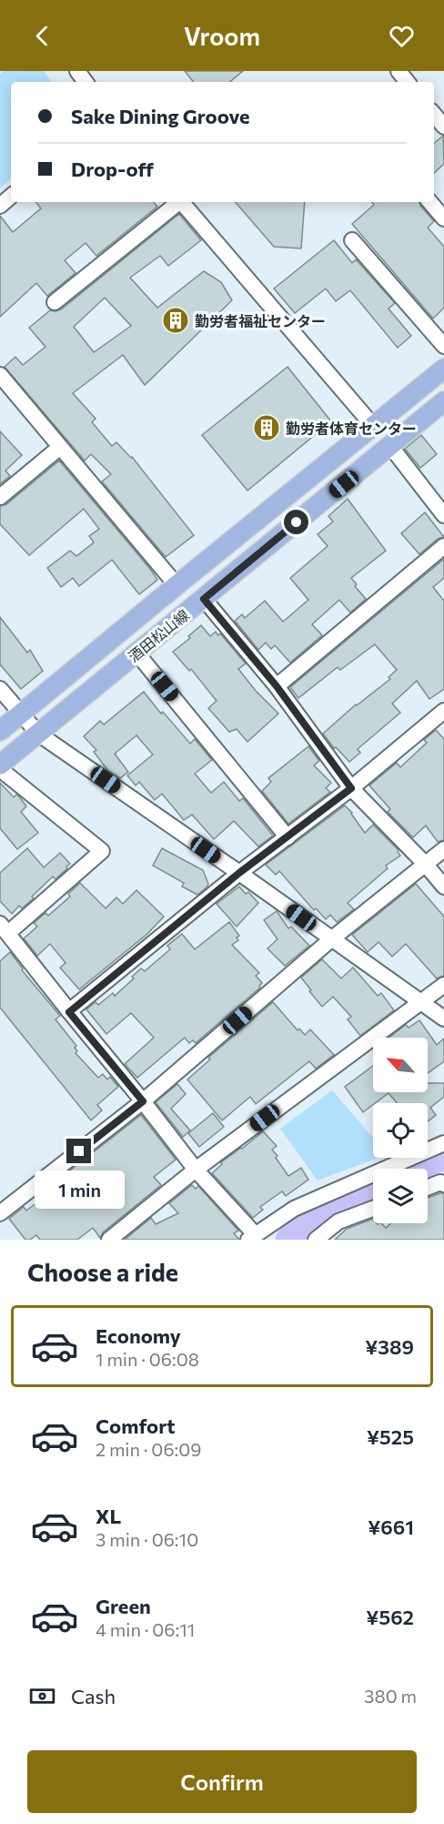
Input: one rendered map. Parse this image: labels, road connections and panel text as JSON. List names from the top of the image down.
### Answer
{
  "streets": {
    "main road": ["酒田松山線"]
  },
  "places": {
    "building": ["勤労者福祉センター", "勤労者体育センター"]
  },
  "north": "top left",
  "page": {
    "header": "Vroom",
    "banner": ["Sake Dining Groove", "Drop-off"],
    "bubble": "1 min",
    "heading": "Choose a ride",
    "list": [
      {
        "name": "Economy",
        "note": "1 min · 06:08",
        "value": "¥389"
      },
      {
        "name": "Comfort",
        "note": "2 min · 06:09",
        "value": "¥525"
      },
      {
        "name": "XL",
        "note": "3 min · 06:10",
        "value": "¥661"
      },
      {
        "name": "Green",
        "note": "4 min · 06:11",
        "value": "¥562"
      }
    ],
    "pay": ["Cash", "380 m"],
    "buttons": "Confirm"
  }
}
